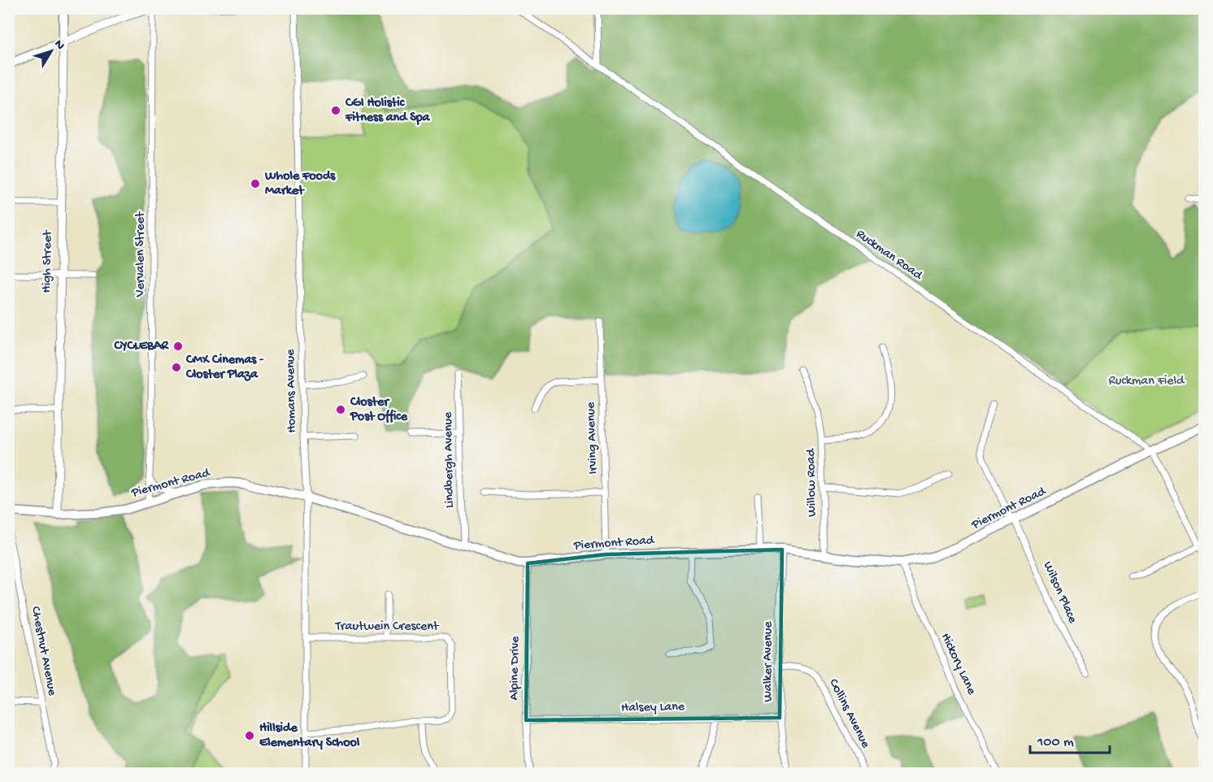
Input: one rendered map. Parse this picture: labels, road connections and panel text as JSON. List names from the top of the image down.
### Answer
{
  "streets": {
    "main road": ["High Street", "Piermont Road"],
    "street": [
      "Vervalen Street",
      "Ruckman Road",
      "Homans Avenue",
      "Irving Avenue",
      "Lindbergh Avenue",
      "Willow Road",
      "Wilson Place",
      "Trautwein Crescent",
      "Chestnut Avenue",
      "Walker Avenue",
      "Hickory Lane",
      "Alpine Drive",
      "Halsey Lane",
      "Collins Avenue"
    ]
  },
  "crossings": [
    ["Vervalen Street", "Piermont Road"],
    ["Ruckman Road", "Piermont Road"],
    ["High Street", "Piermont Road"],
    ["Homans Avenue", "Piermont Road"],
    ["Homans Avenue", "Trautwein Crescent"],
    ["Irving Avenue", "Piermont Road"],
    ["Lindbergh Avenue", "Piermont Road"],
    ["Willow Road", "Piermont Road"],
    ["Piermont Road", "Wilson Place"],
    ["Piermont Road", "Walker Avenue"],
    ["Piermont Road", "Hickory Lane"],
    ["Piermont Road", "Alpine Drive"],
    ["Walker Avenue", "Halsey Lane"],
    ["Walker Avenue", "Collins Avenue"],
    ["Alpine Drive", "Halsey Lane"]
  ],
  "parks": ["Ruckman Field"],
  "places": [
    "CGI Holistic Fitness and Spa",
    "Whole Foods Market",
    "CYCLEBAR",
    "CMX Cinemas - Closter Plaza",
    "Closter Post Office",
    "Hillside Elementary School"
  ],
  "scale_bar": "100 m",
  "north": "top right"
}
